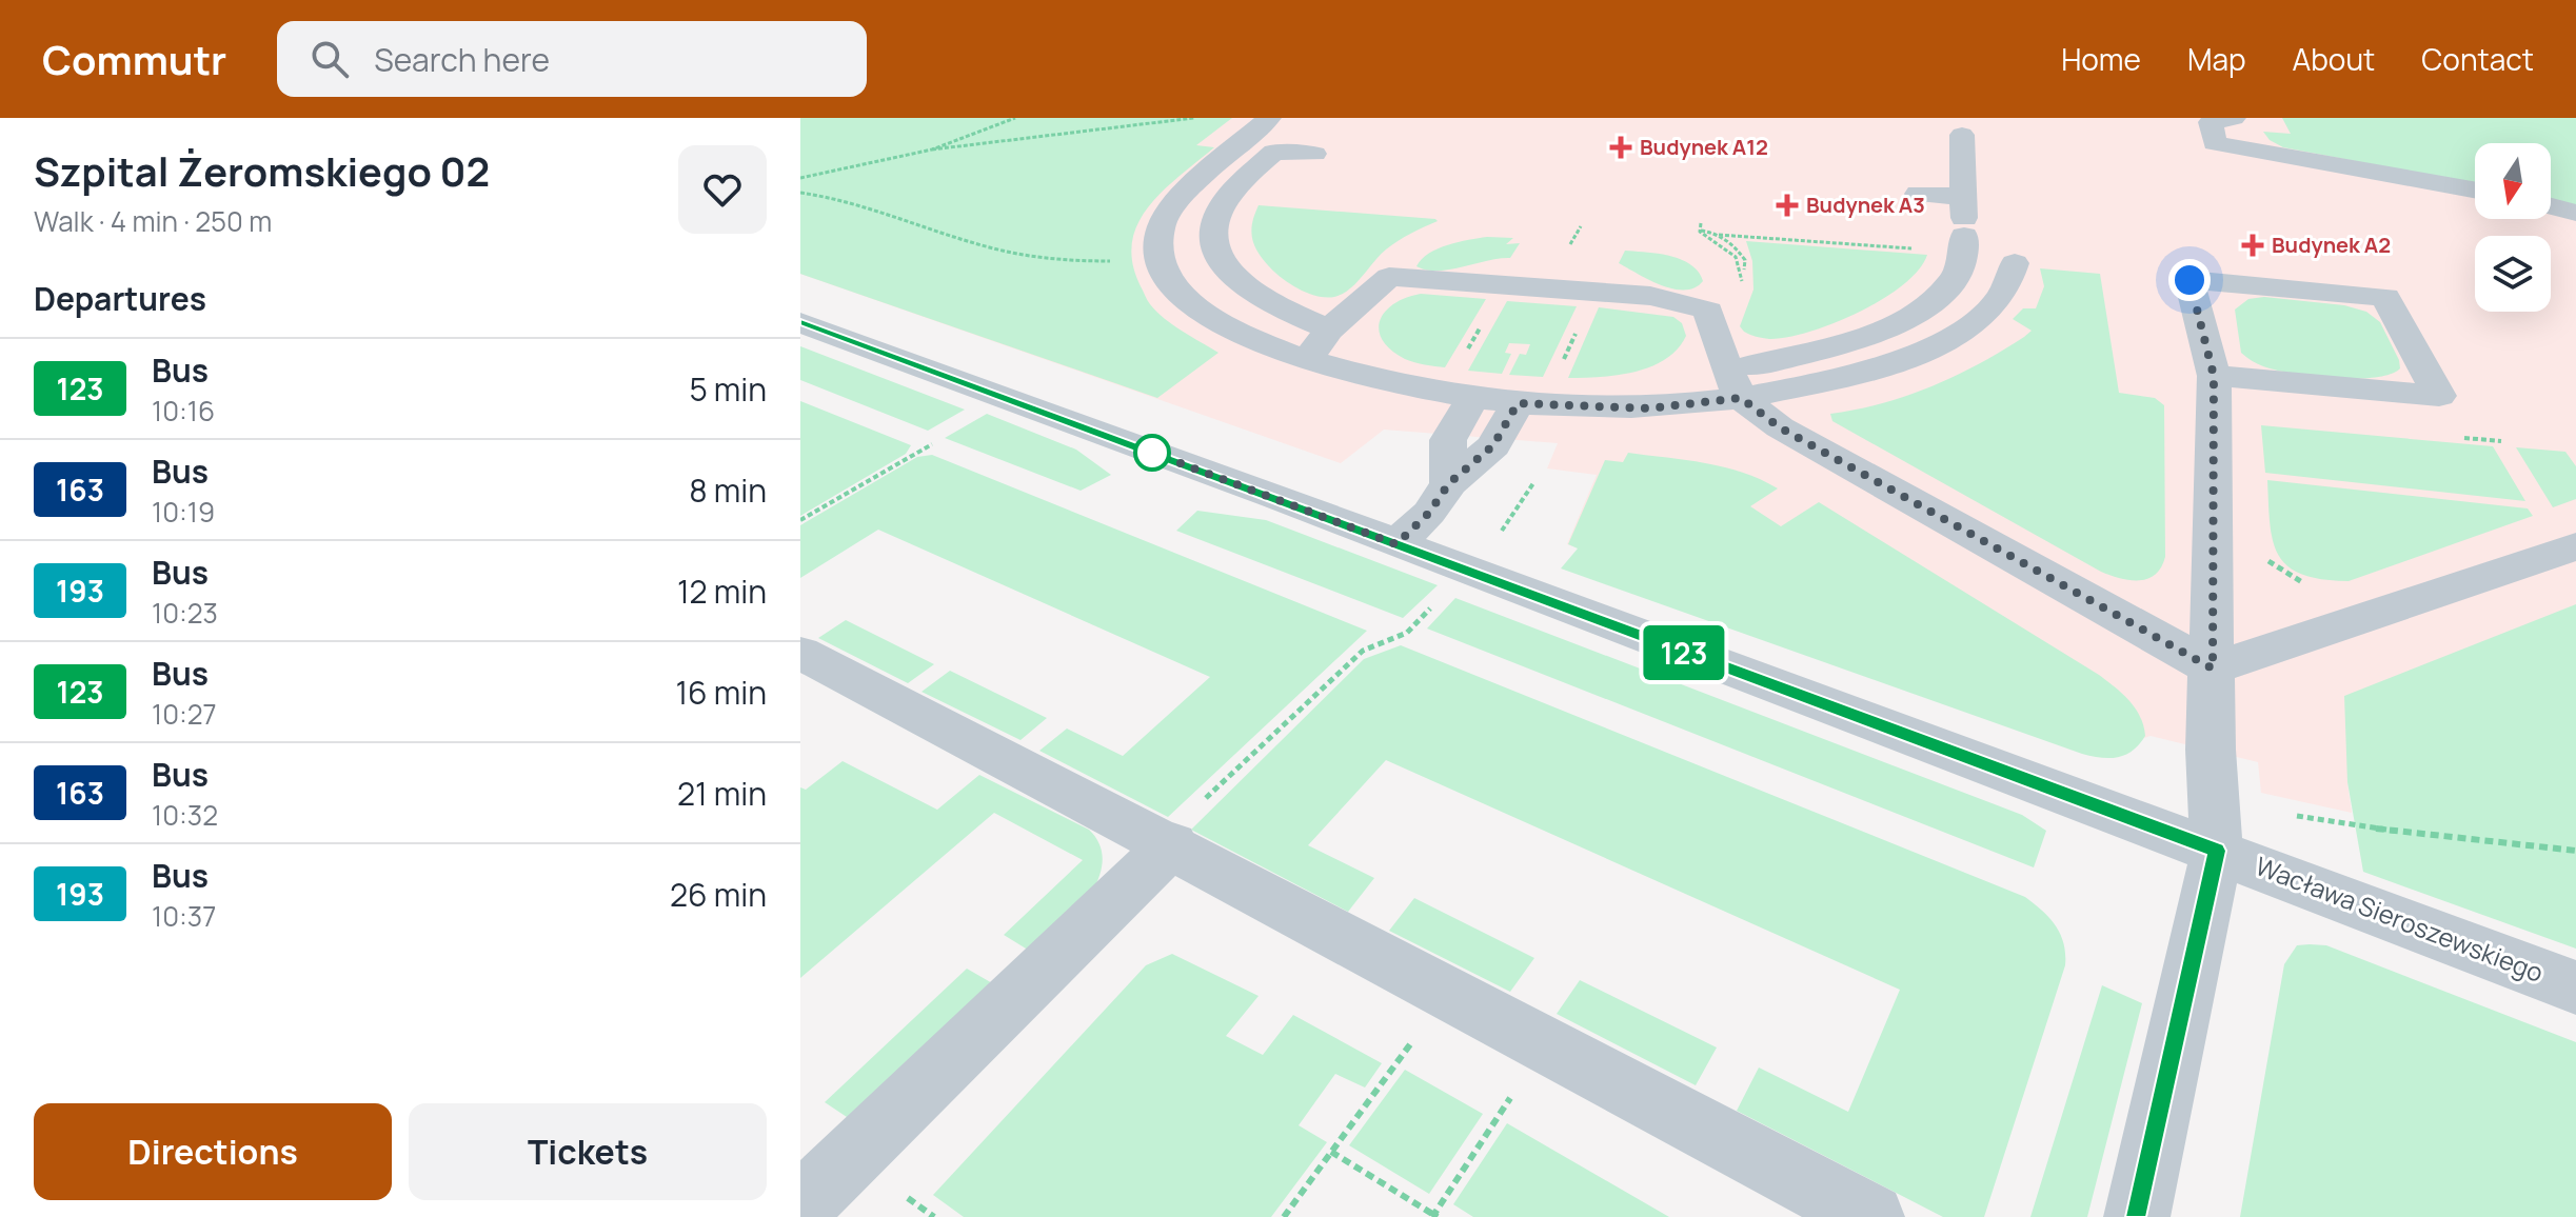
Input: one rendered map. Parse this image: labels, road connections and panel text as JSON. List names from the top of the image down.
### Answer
{
  "streets": {
    "street": ["Wacława Sieroszewskiego"]
  },
  "places": {
    "health": ["Budynek A12", "Budynek A3", "Budynek A2"]
  },
  "lines": ["bus line 123"],
  "north": "bottom",
  "page": {
    "header": "Commutr",
    "search": "Search here",
    "nav": [
      "Home",
      "Map",
      "About",
      "Contact"
    ],
    "heading": [
      ["Szpital Żeromskiego 02", "Walk · 4 min · 250 m"],
      "Departures"
    ],
    "on_map": "123",
    "list": [
      {
        "mark": "123",
        "name": "Bus",
        "note": "10:16",
        "value": "5 min"
      },
      {
        "mark": "163",
        "name": "Bus",
        "note": "10:19",
        "value": "8 min"
      },
      {
        "mark": "193",
        "name": "Bus",
        "note": "10:23",
        "value": "12 min"
      },
      {
        "mark": "123",
        "name": "Bus",
        "note": "10:27",
        "value": "16 min"
      },
      {
        "mark": "163",
        "name": "Bus",
        "note": "10:32",
        "value": "21 min"
      },
      {
        "mark": "193",
        "name": "Bus",
        "note": "10:37",
        "value": "26 min"
      }
    ],
    "buttons": ["Directions", "Tickets"]
  }
}
